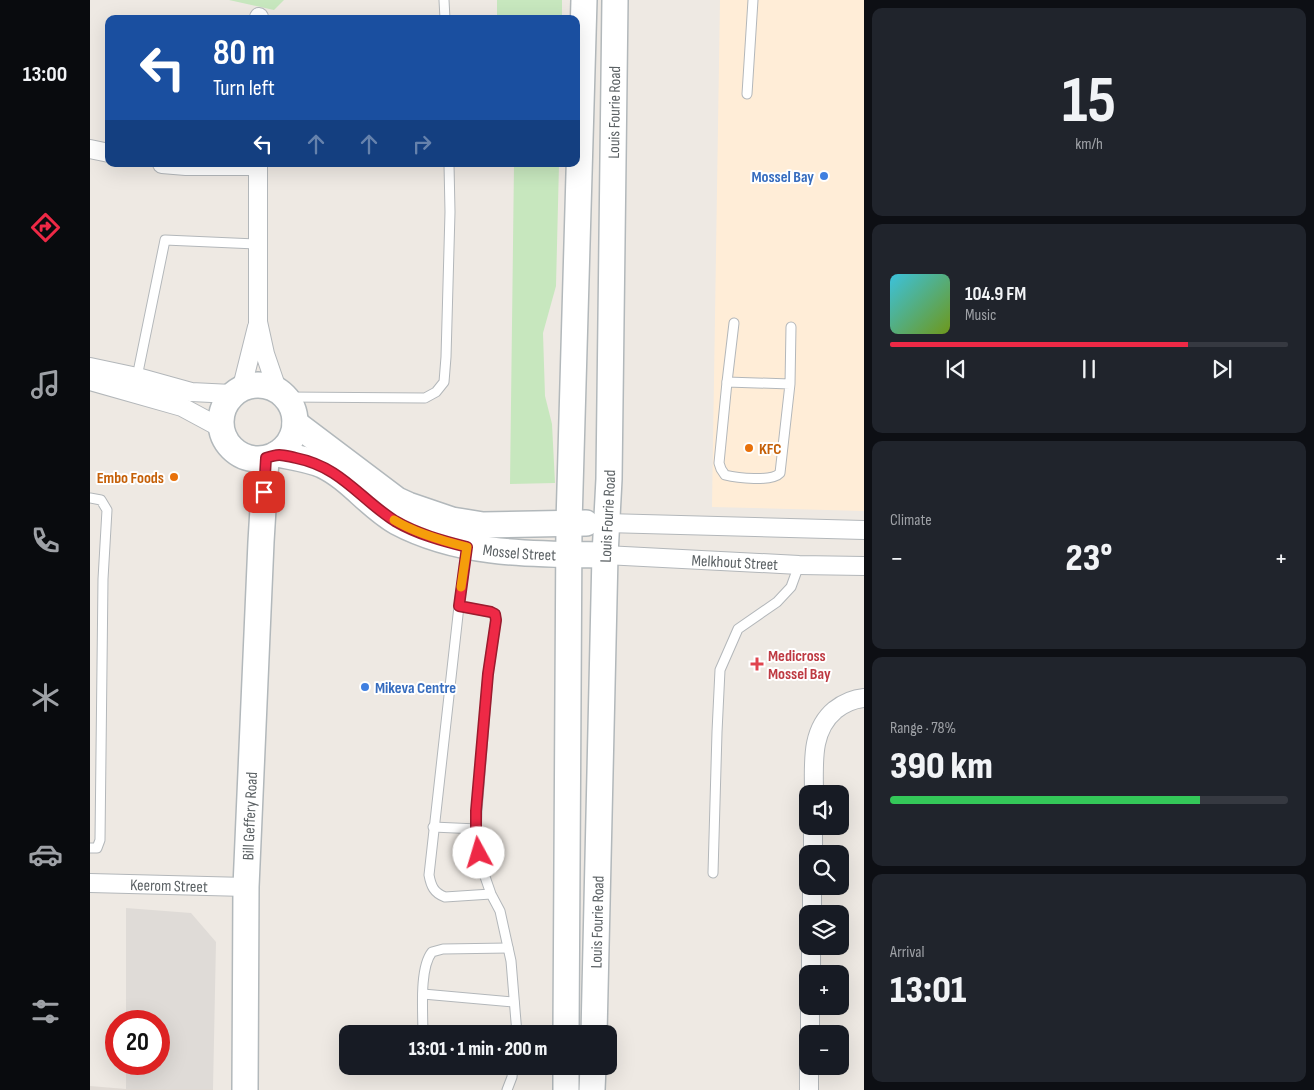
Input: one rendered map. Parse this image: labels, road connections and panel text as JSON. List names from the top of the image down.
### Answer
{
  "streets": {
    "main road": ["Louis Fourie Road", "Mossel Street", "Bill Geffery Road"],
    "street": ["Melkhout Street", "Keerom Street"]
  },
  "crossings": [
    ["Louis Fourie Road", "Mossel Street"],
    ["Louis Fourie Road", "Melkhout Street"],
    ["Mossel Street", "Melkhout Street"],
    ["Mossel Street", "Bill Geffery Road"],
    ["Bill Geffery Road", "Keerom Street"]
  ],
  "places": {
    "other": [
      "Mossel Bay",
      "KFC",
      "Embo Foods",
      "Mikeva Centre"
    ],
    "health": ["Medicross Mossel Bay"]
  },
  "page": {
    "tabs": "13:00",
    "tile": [
      ["15", "km/h"],
      "Climate",
      ["Range · 78%", "390 km"],
      ["Arrival", "13:01"]
    ],
    "turn": ["80 m", "Turn left"],
    "song": ["104.9 FM", "Music"],
    "heat": ["−", "23°", "+"],
    "map_buttons": ["+", "−"],
    "limit": "20",
    "trip": "13:01 · 1 min · 200 m"
  }
}
